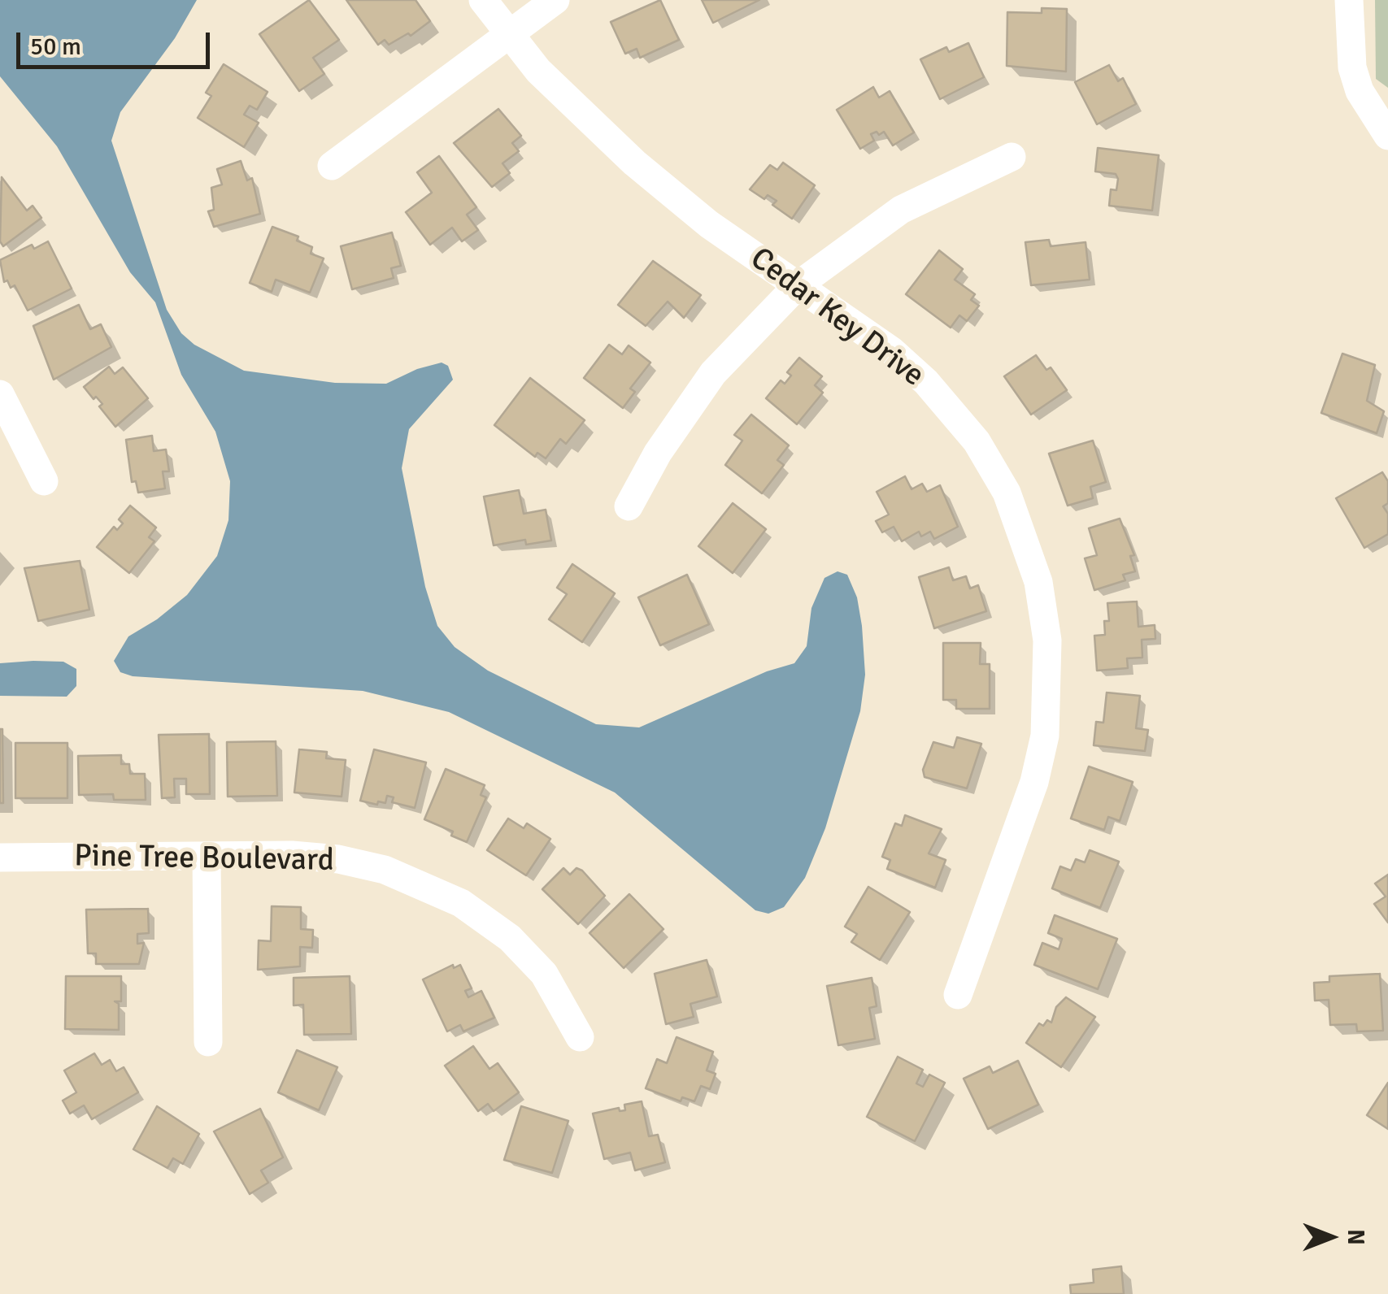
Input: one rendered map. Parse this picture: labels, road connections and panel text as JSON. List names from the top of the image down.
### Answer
{
  "streets": {
    "street": ["Cedar Key Drive", "Pine Tree Boulevard"]
  },
  "scale_bar": "50 m",
  "north": "right"
}
